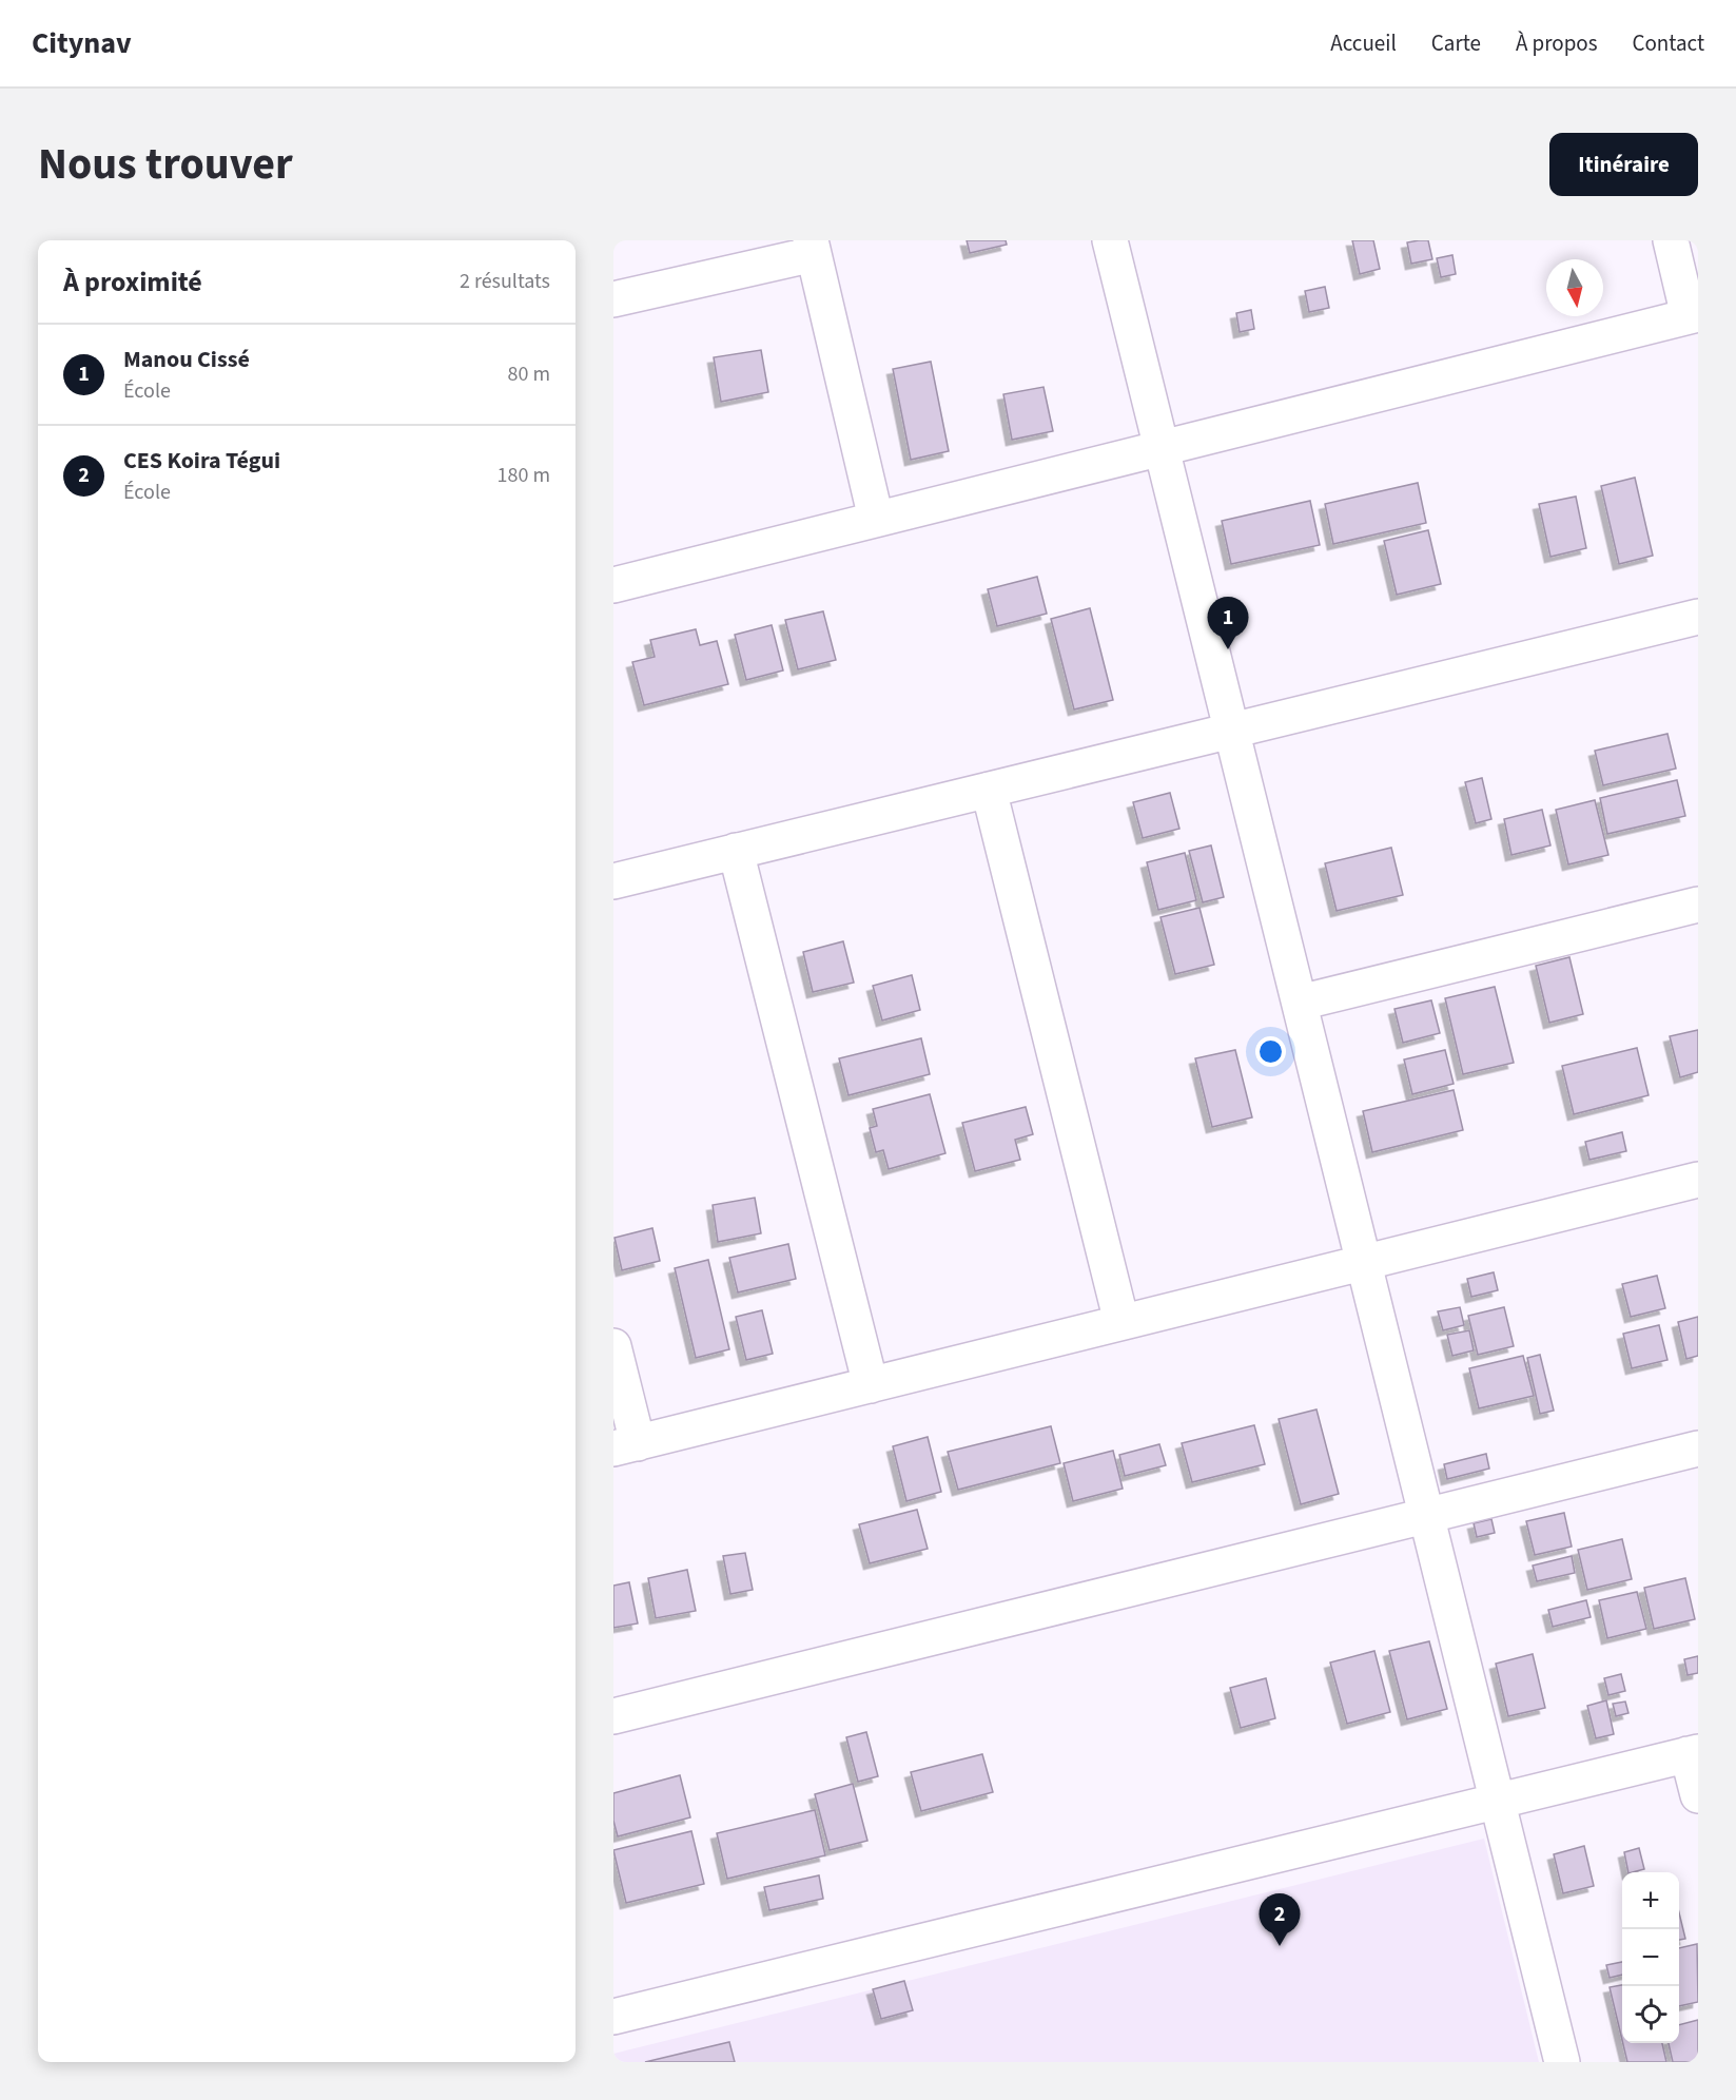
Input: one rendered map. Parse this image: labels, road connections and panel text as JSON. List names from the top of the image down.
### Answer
{
  "north": "bottom",
  "page": {
    "header": "Citynav",
    "nav": [
      "Accueil",
      "Carte",
      "À propos",
      "Contact"
    ],
    "title": "Nous trouver",
    "buttons": "Itinéraire",
    "heading": ["À proximité", "2 résultats"],
    "list": [
      {
        "mark": "1",
        "name": "Manou Cissé",
        "note": "École",
        "value": "80 m"
      },
      {
        "mark": "2",
        "name": "CES Koira Tégui",
        "note": "École",
        "value": "180 m"
      }
    ],
    "pins": ["1", "2"],
    "map_buttons": ["+", "−"]
  }
}
